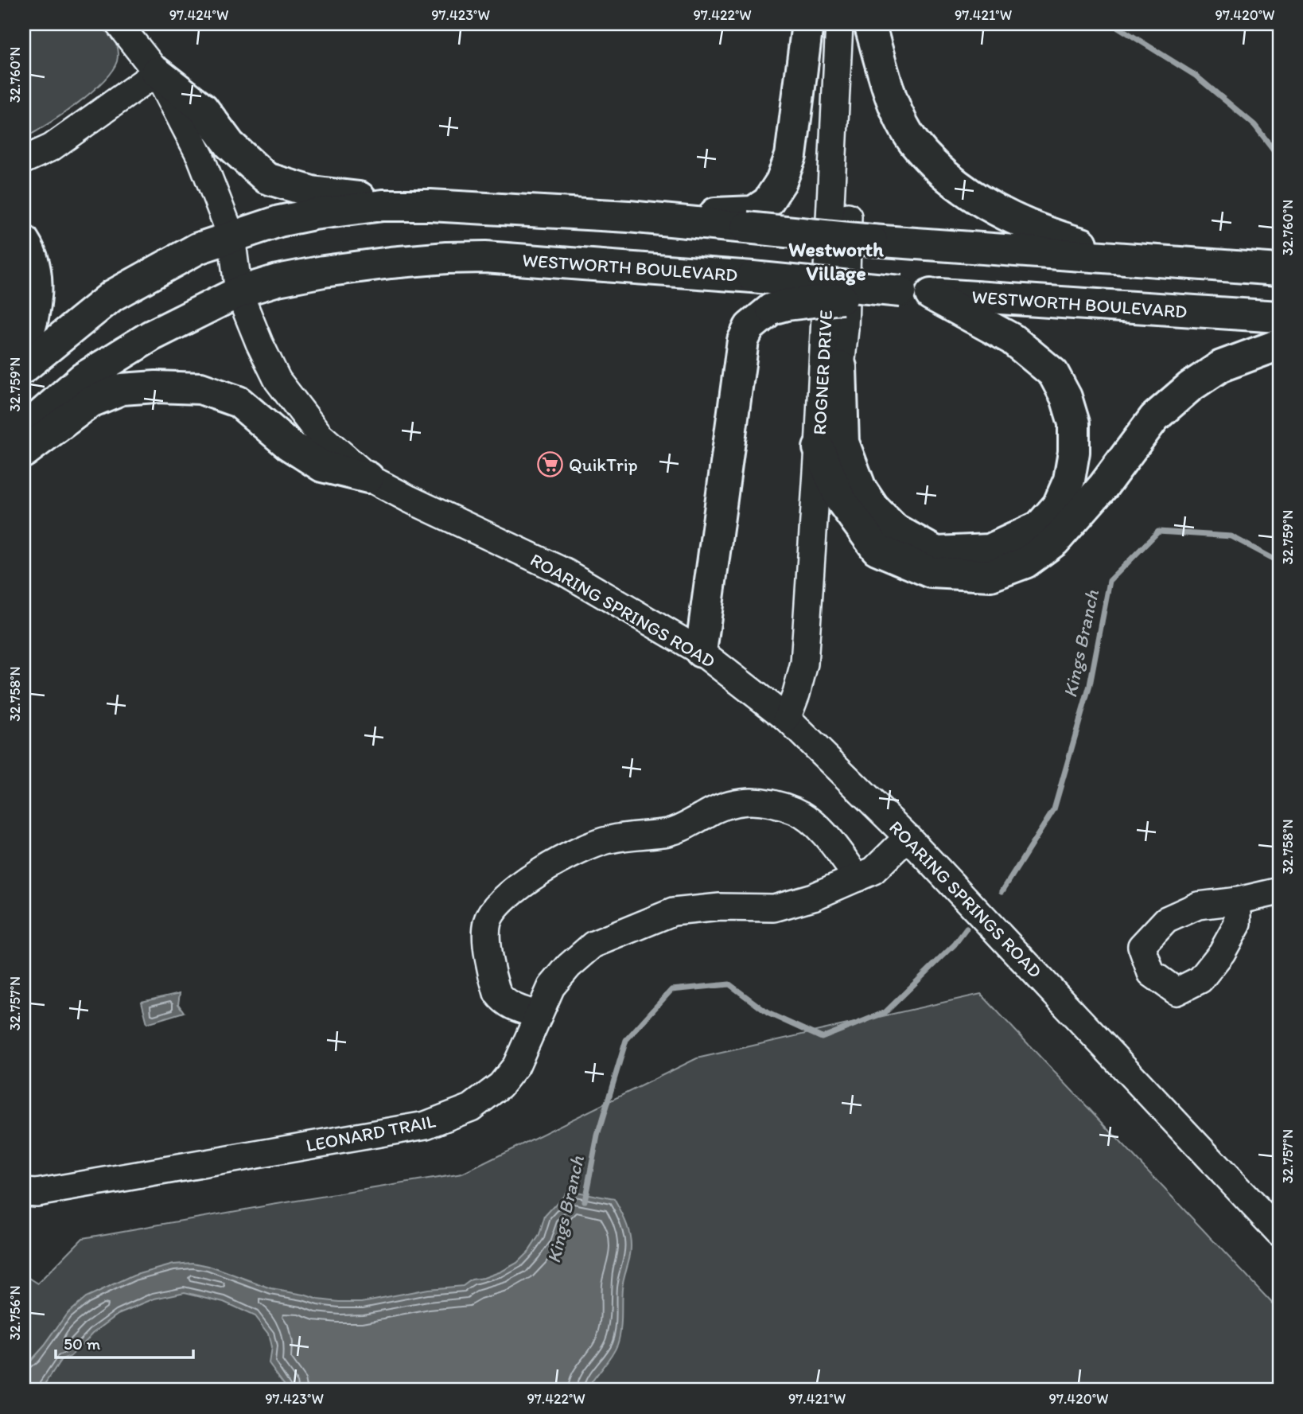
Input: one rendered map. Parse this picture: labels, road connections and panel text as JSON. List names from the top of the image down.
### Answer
{
  "streets": {
    "main road": ["WESTWORTH BOULEVARD"],
    "street": ["ROGNER DRIVE", "ROARING SPRINGS ROAD", "LEONARD TRAIL"]
  },
  "crossings": [
    ["WESTWORTH BOULEVARD", "ROARING SPRINGS ROAD"],
    ["ROGNER DRIVE", "ROARING SPRINGS ROAD"],
    ["ROARING SPRINGS ROAD", "LEONARD TRAIL"]
  ],
  "districts": ["Westworth Village"],
  "water": ["Kings Branch"],
  "places": {
    "supermarket": ["QuikTrip"]
  },
  "scale_bar": "50 m",
  "coordinates": [
    "97.424°W",
    "97.423°W",
    "97.422°W",
    "97.421°W",
    "97.420°W",
    "32.760°N",
    "32.759°N",
    "32.758°N",
    "32.757°N",
    "32.756°N"
  ]
}
